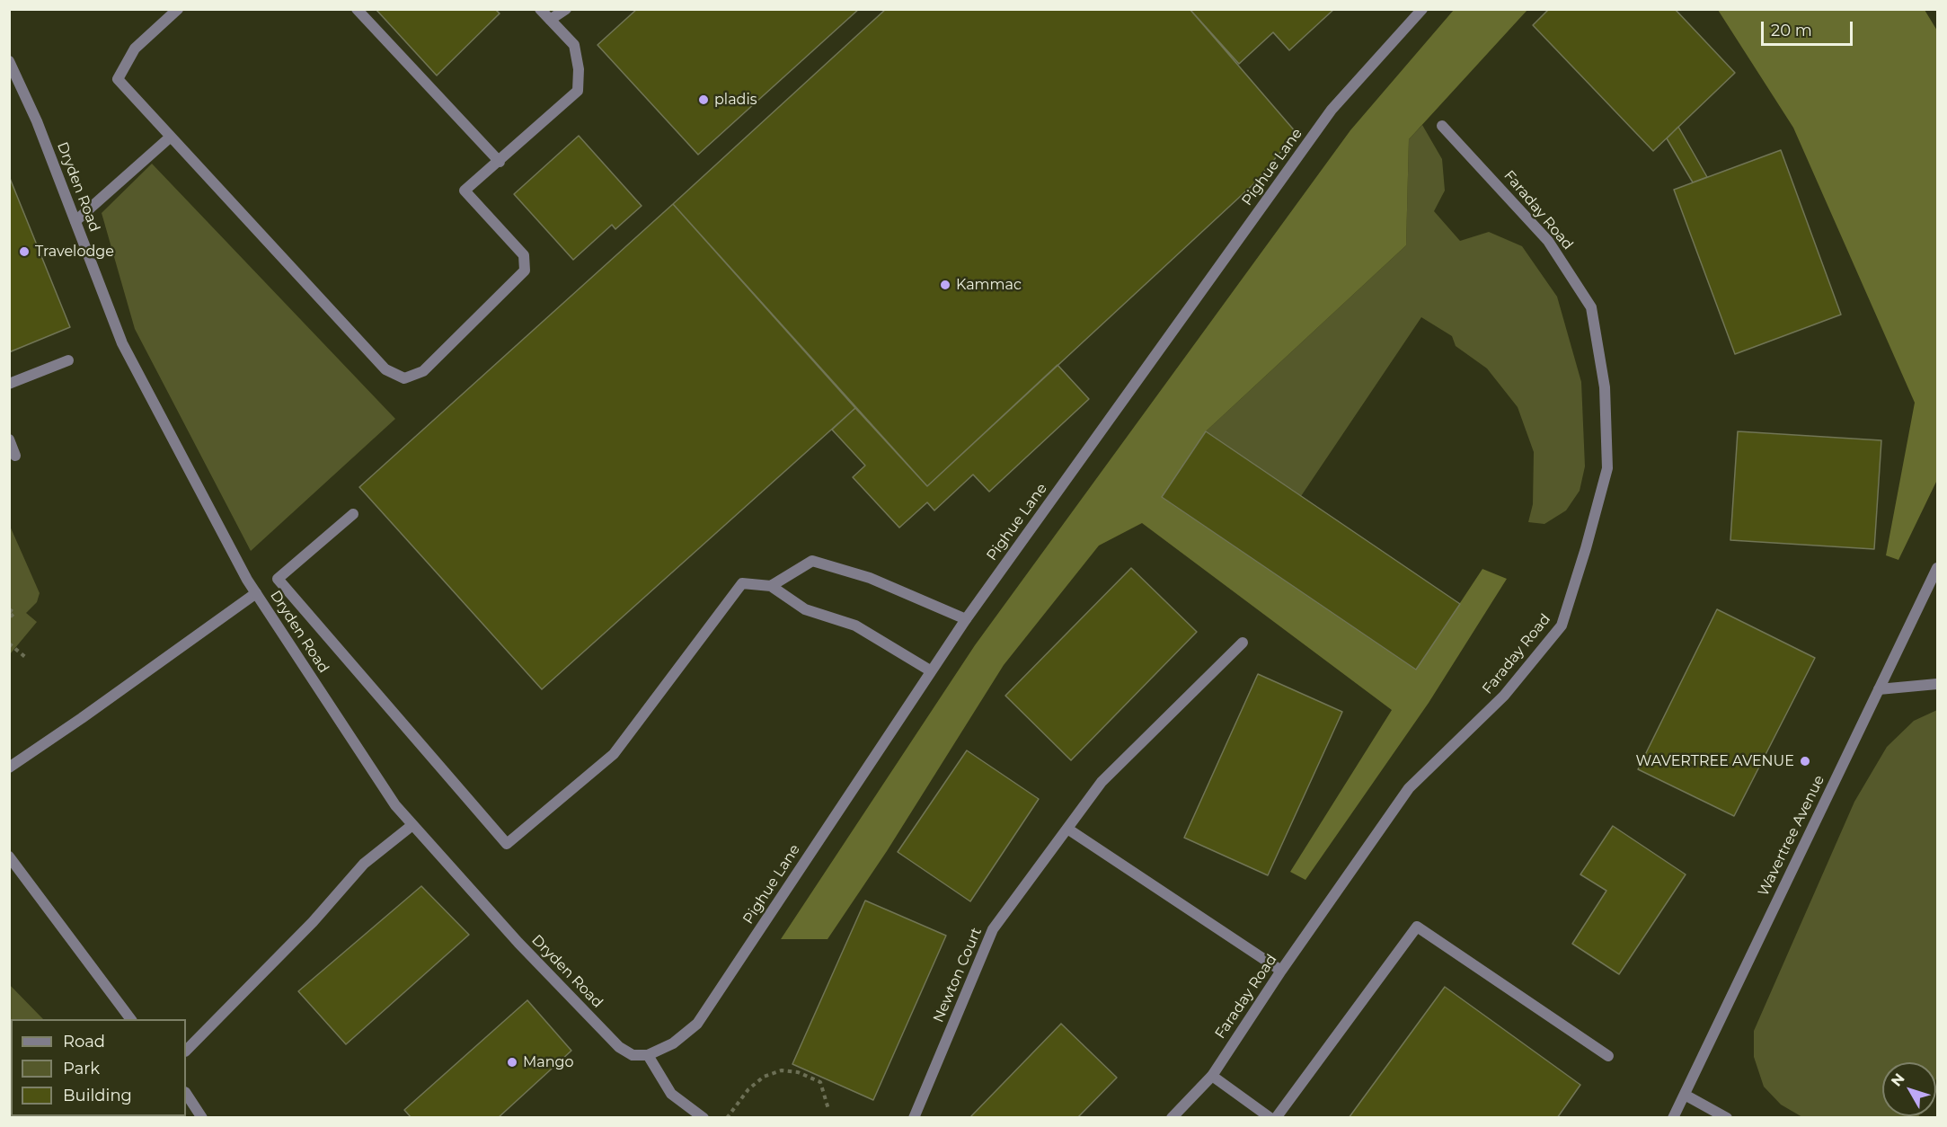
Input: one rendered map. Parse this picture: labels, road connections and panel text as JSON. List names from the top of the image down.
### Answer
{
  "streets": {
    "street": [
      "Pighue Lane",
      "Dryden Road",
      "Faraday Road",
      "Wavertree Avenue",
      "Newton Court"
    ]
  },
  "crossings": [
    ["Pighue Lane", "Dryden Road"]
  ],
  "places": [
    "pladis",
    "Travelodge",
    "Kammac",
    "WAVERTREE AVENUE",
    "Mango"
  ],
  "legend": ["Road", "Park", "Building"],
  "scale_bar": "20 m",
  "north": "top left"
}
